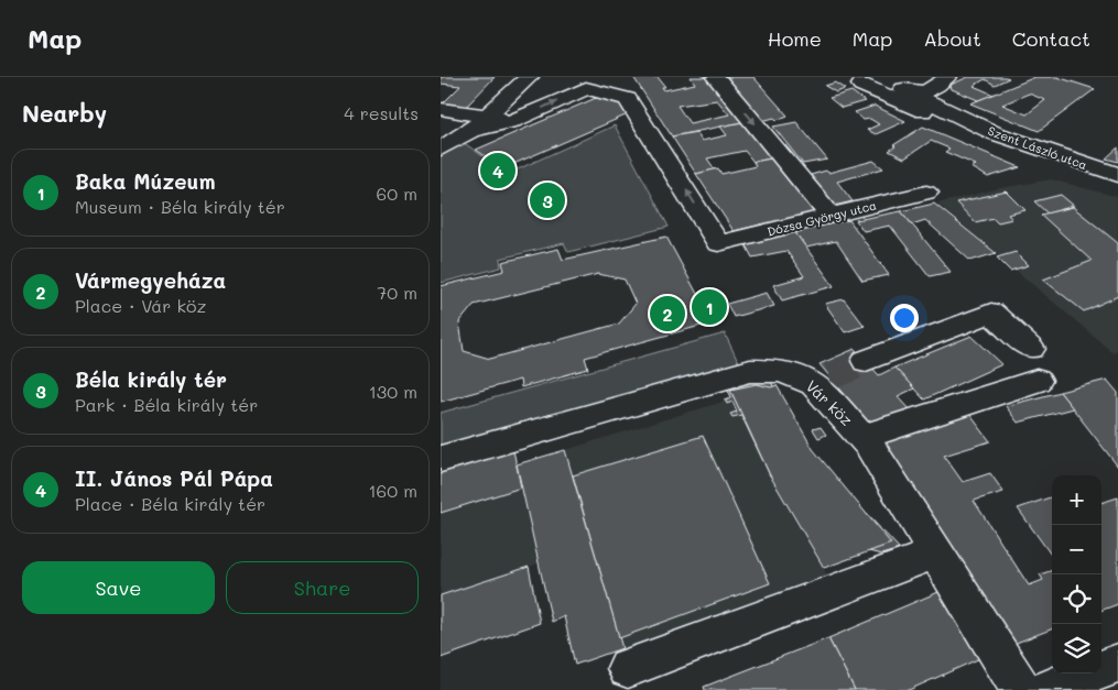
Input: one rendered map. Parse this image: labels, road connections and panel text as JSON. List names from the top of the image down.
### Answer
{
  "streets": {
    "street": ["Szent László utca", "Dózsa György utca", "Vár köz"]
  },
  "page": {
    "header": "Map",
    "nav": [
      "Home",
      "Map",
      "About",
      "Contact"
    ],
    "heading": ["Nearby", "4 results"],
    "list": [
      {
        "mark": "1",
        "name": "Baka Múzeum",
        "note": "Museum · Béla király tér",
        "value": "60 m"
      },
      {
        "mark": "2",
        "name": "Vármegyeháza",
        "note": "Place · Vár köz",
        "value": "70 m"
      },
      {
        "mark": "3",
        "name": "Béla király tér",
        "note": "Park · Béla király tér",
        "value": "130 m"
      },
      {
        "mark": "4",
        "name": "II. János Pál Pápa",
        "note": "Place · Béla király tér",
        "value": "160 m"
      }
    ],
    "pins": [
      "4",
      "3",
      "1",
      "2"
    ],
    "map_buttons": ["+", "−"],
    "buttons": ["Save", "Share"]
  }
}
